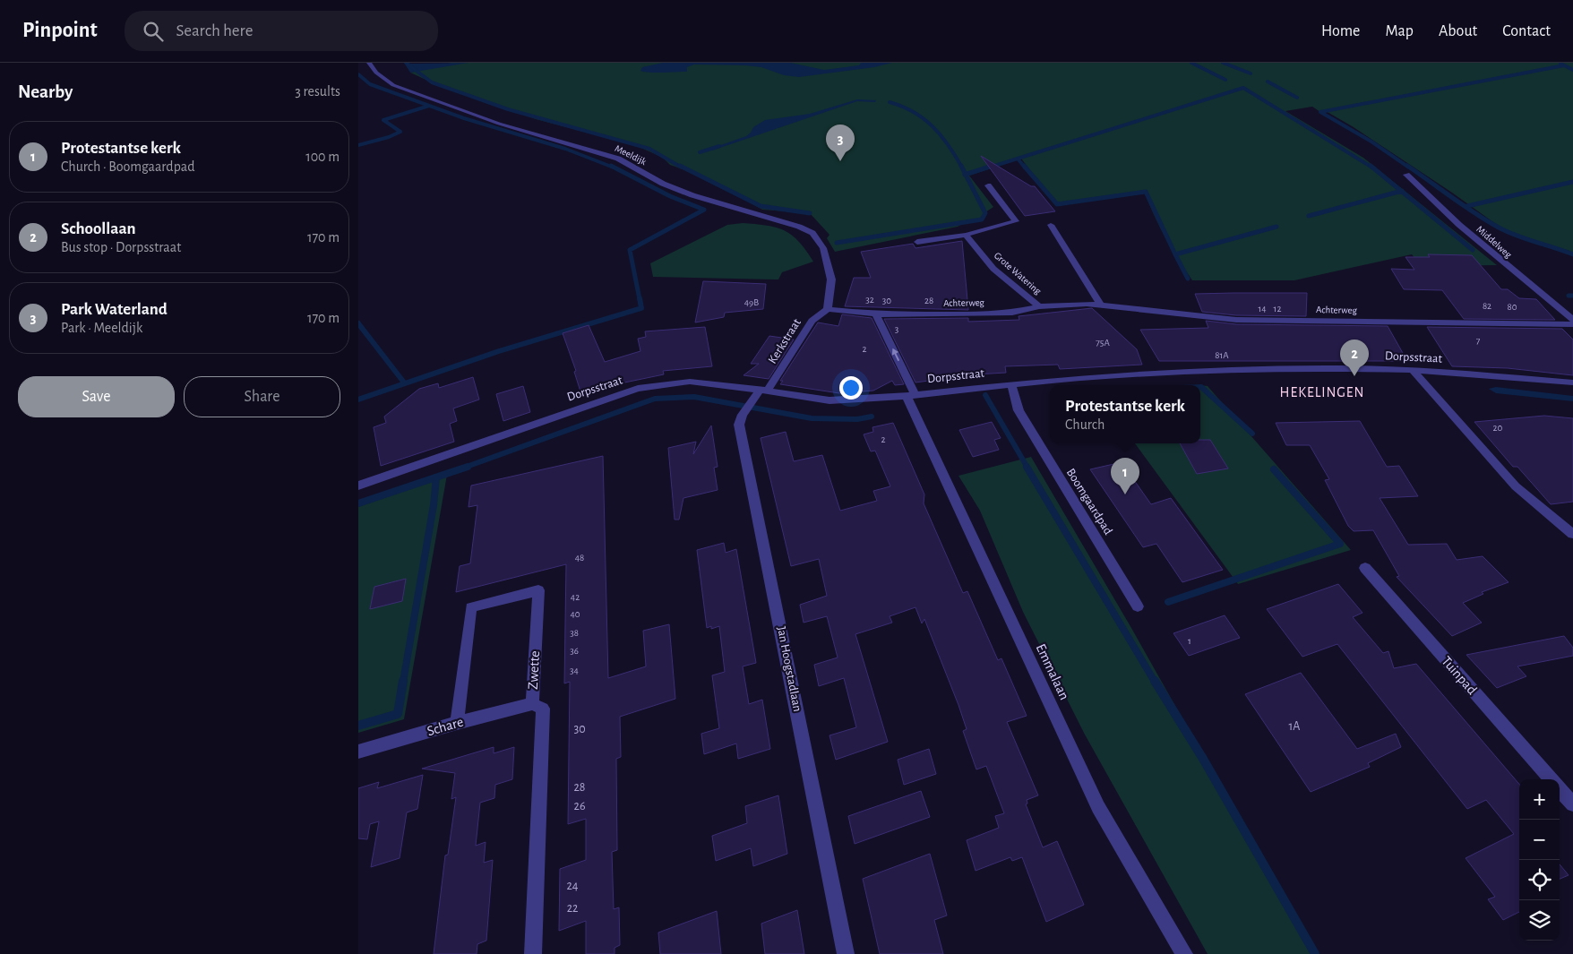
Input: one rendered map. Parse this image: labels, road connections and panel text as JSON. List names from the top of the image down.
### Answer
{
  "streets": {
    "street": [
      "Meeldijk",
      "Middelweg",
      "Grote Watering",
      "Achterweg",
      "Kerkstraat",
      "Dorpsstraat",
      "Boomgaardpad",
      "Jan Hoogstadlaan",
      "Zwette",
      "Emmalaan",
      "Tuinpad",
      "Schare"
    ]
  },
  "crossings": [
    ["Meeldijk", "Achterweg"],
    ["Meeldijk", "Kerkstraat"],
    ["Grote Watering", "Achterweg"],
    ["Achterweg", "Kerkstraat"],
    ["Achterweg", "Emmalaan"],
    ["Kerkstraat", "Dorpsstraat"],
    ["Kerkstraat", "Jan Hoogstadlaan"],
    ["Dorpsstraat", "Boomgaardpad"],
    ["Dorpsstraat", "Jan Hoogstadlaan"],
    ["Dorpsstraat", "Emmalaan"],
    ["Zwette", "Schare"]
  ],
  "districts": ["HEKELINGEN"],
  "house_numbers": [
    "32",
    "30",
    "28",
    "49B",
    "82",
    "80",
    "14",
    "12",
    "3",
    "7",
    "75A",
    "2",
    "81A",
    "20",
    "2",
    "48",
    "42",
    "40",
    "38",
    "1",
    "36",
    "34",
    "1A",
    "30",
    "28",
    "26",
    "24",
    "22"
  ],
  "page": {
    "header": "Pinpoint",
    "search": "Search here",
    "nav": [
      "Home",
      "Map",
      "About",
      "Contact"
    ],
    "heading": ["Nearby", "3 results"],
    "list": [
      {
        "mark": "1",
        "name": "Protestantse kerk",
        "note": "Church · Boomgaardpad",
        "value": "100 m"
      },
      {
        "mark": "2",
        "name": "Schoollaan",
        "note": "Bus stop · Dorpsstraat",
        "value": "170 m"
      },
      {
        "mark": "3",
        "name": "Park Waterland",
        "note": "Park · Meeldijk",
        "value": "170 m"
      }
    ],
    "pins": ["3", "2", "1"],
    "buttons": ["Save", "Share"],
    "popup": ["Protestantse kerk", "Church"],
    "map_buttons": ["+", "−"]
  }
}
